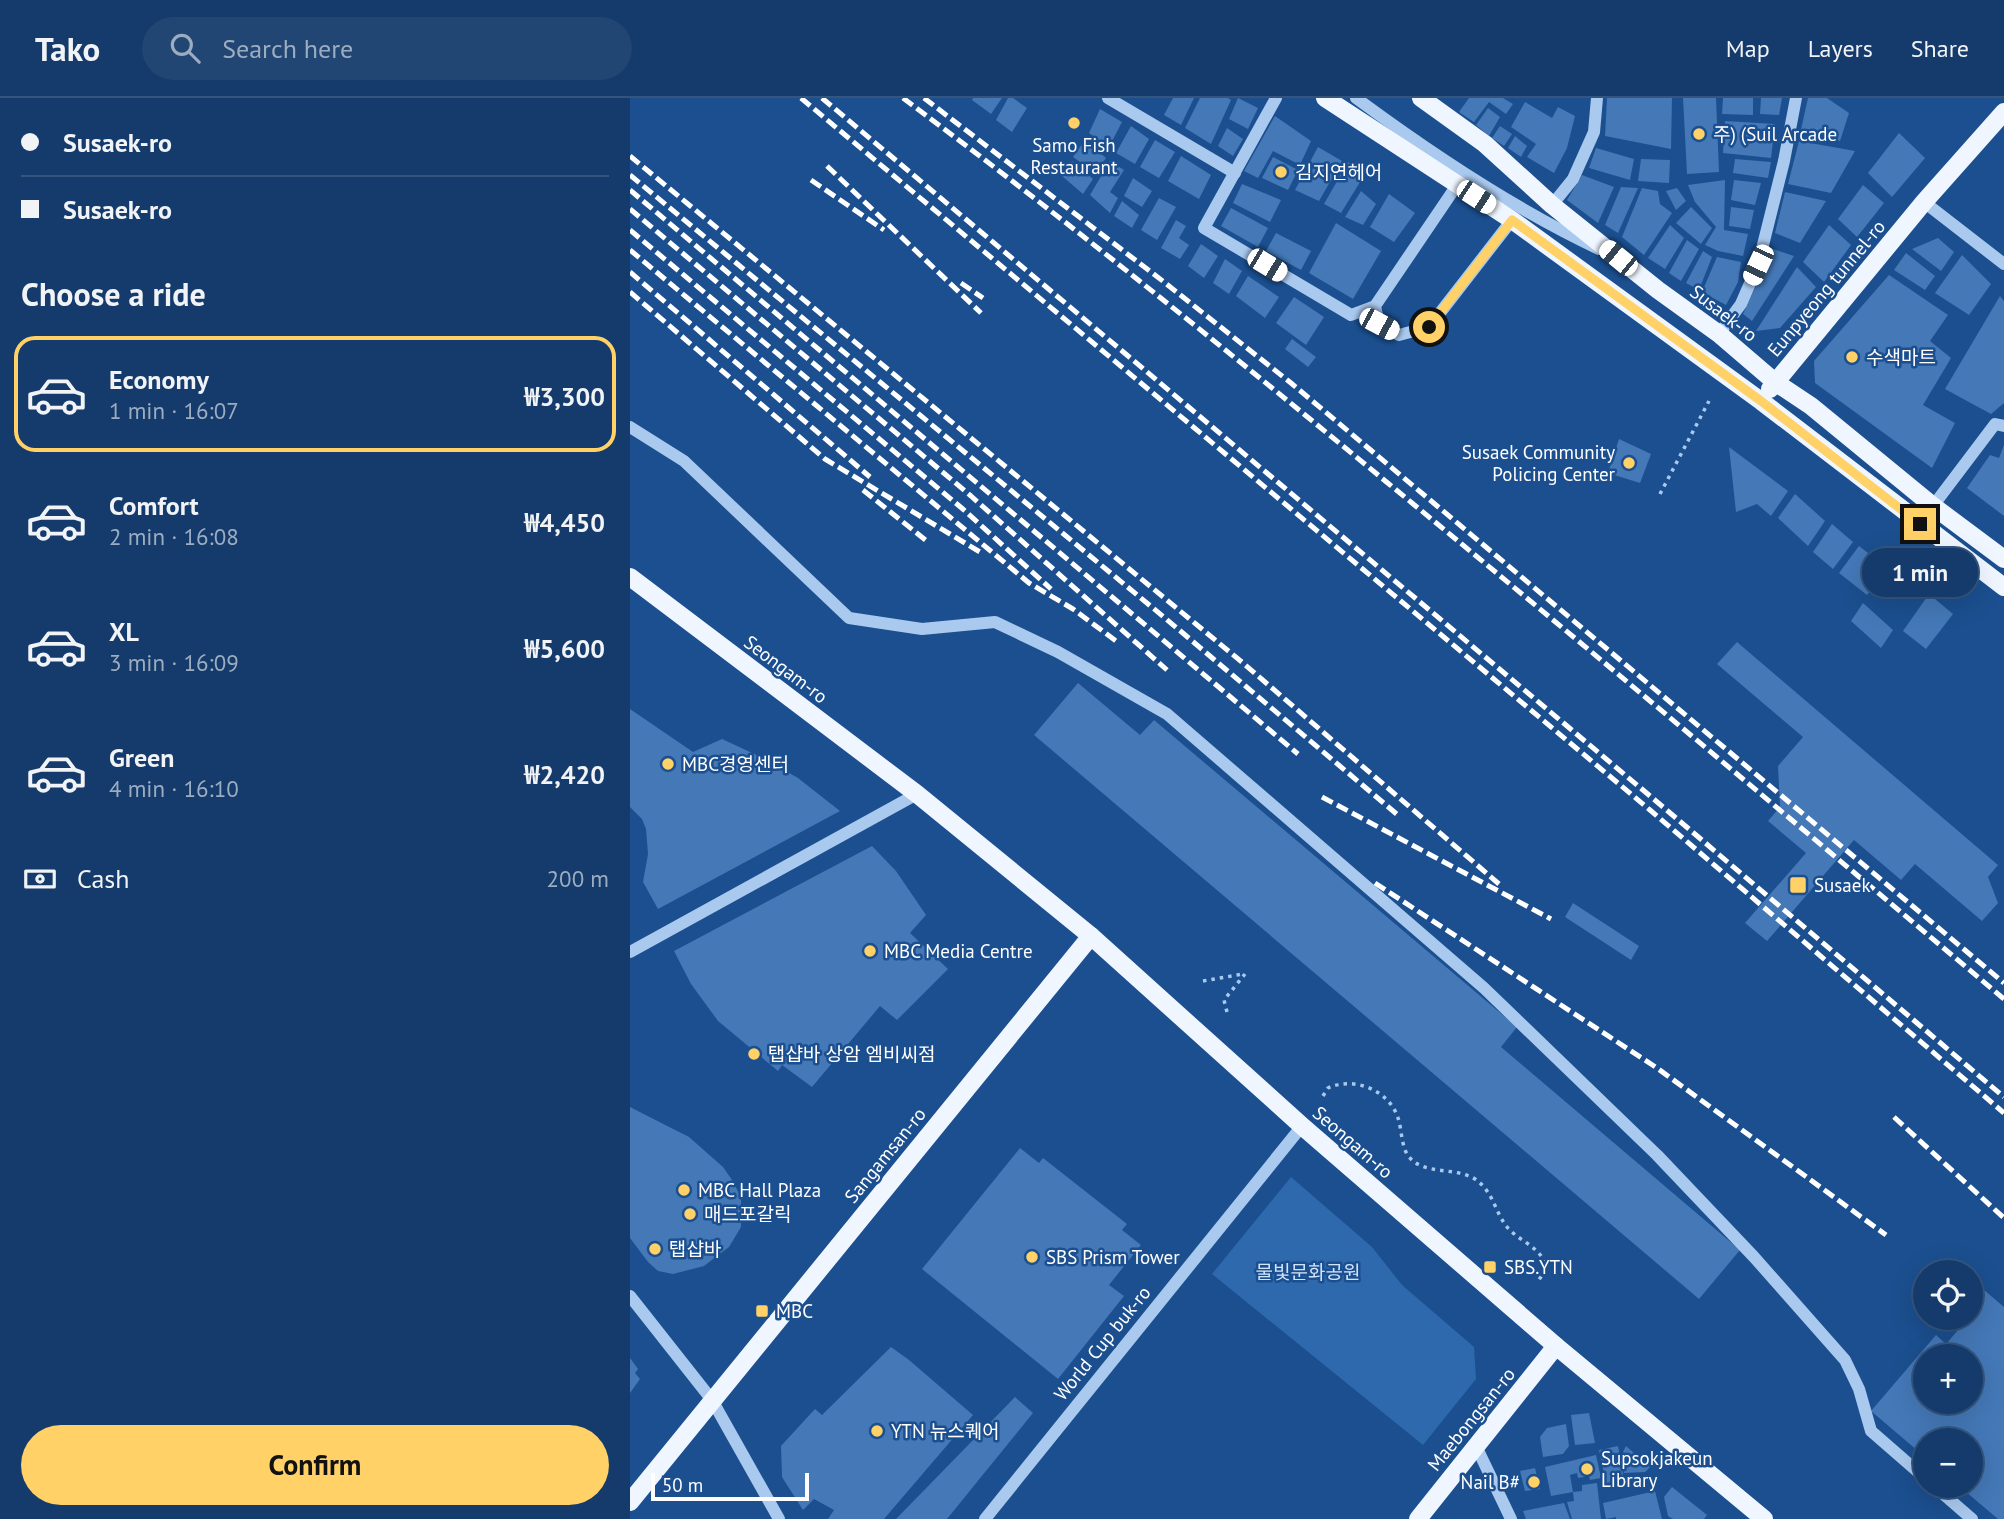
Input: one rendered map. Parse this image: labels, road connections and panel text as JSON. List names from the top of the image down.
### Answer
{
  "streets": {
    "main road": [
      "Eunpyeong tunnel-ro",
      "Susaek-ro",
      "Seongam-ro",
      "Sangamsan-ro",
      "Maebongsan-ro"
    ],
    "street": ["World Cup buk-ro"]
  },
  "crossings": [
    ["Eunpyeong tunnel-ro", "Susaek-ro"],
    ["Seongam-ro", "Sangamsan-ro"],
    ["Seongam-ro", "World Cup buk-ro"],
    ["Seongam-ro", "Maebongsan-ro"]
  ],
  "parks": ["물빛문화공원"],
  "places": {
    "other": [
      "Samo Fish Restaurant",
      "주) (Suil Arcade",
      "김지연헤어",
      "수색마트",
      "Susaek Community Policing Center",
      "MBC경영센터",
      "MBC Media Centre",
      "탭샵바 상암 엠비씨점",
      "MBC Hall Plaza",
      "매드포갈릭",
      "탭샵바",
      "SBS Prism Tower",
      "YTN 뉴스퀘어",
      "Supsokjakeun Library",
      "Nail B#"
    ],
    "transit": ["Susaek", "SBS.YTN", "MBC"]
  },
  "scale_bar": "50 m",
  "page": {
    "header": "Tako",
    "search": "Search here",
    "nav": ["Map", "Layers", "Share"],
    "banner": ["Susaek-ro", "Susaek-ro"],
    "heading": "Choose a ride",
    "list": [
      {
        "name": "Economy",
        "note": "1 min · 16:07",
        "value": "₩3,300"
      },
      {
        "name": "Comfort",
        "note": "2 min · 16:08",
        "value": "₩4,450"
      },
      {
        "name": "XL",
        "note": "3 min · 16:09",
        "value": "₩5,600"
      },
      {
        "name": "Green",
        "note": "4 min · 16:10",
        "value": "₩2,420"
      }
    ],
    "bubble": "1 min",
    "pay": ["Cash", "200 m"],
    "map_buttons": ["+", "−"],
    "buttons": "Confirm",
    "scale": "50 m"
  }
}
